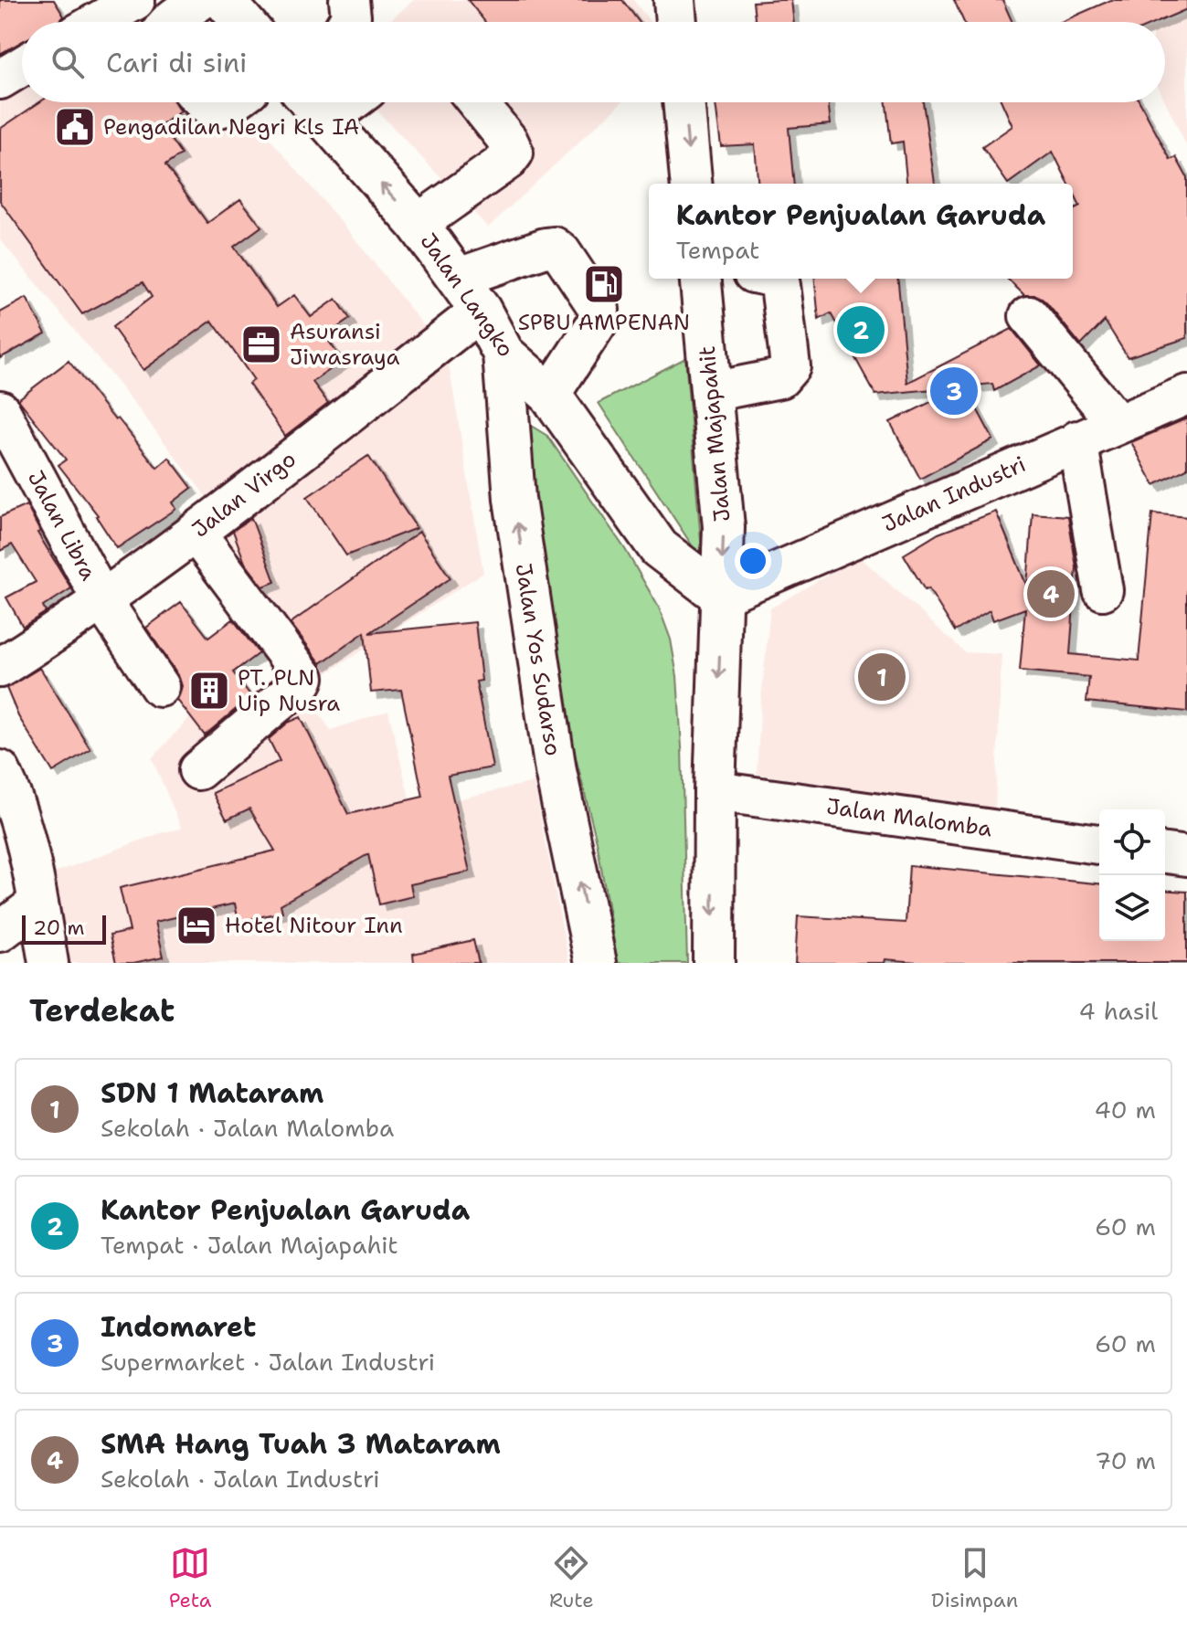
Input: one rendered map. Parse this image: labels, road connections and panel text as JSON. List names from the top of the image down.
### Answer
{
  "streets": {
    "main road": ["Jalan Langko", "Jalan Majapahit", "Jalan Yos Sudarso"],
    "street": [
      "Jalan Virgo",
      "Jalan Industri",
      "Jalan Libra",
      "Jalan Malomba"
    ]
  },
  "crossings": [
    ["Jalan Langko", "Jalan Majapahit"],
    ["Jalan Langko", "Jalan Virgo"],
    ["Jalan Langko", "Jalan Industri"],
    ["Jalan Langko", "Jalan Yos Sudarso"],
    ["Jalan Majapahit", "Jalan Industri"],
    ["Jalan Virgo", "Jalan Libra"]
  ],
  "one_way": ["Jalan Majapahit"],
  "places": {
    "public building": ["Pengadilan Negri Kls IA"],
    "fuel station": ["SPBU AMPENAN"],
    "office": ["Asuransi Jiwasraya"],
    "building": ["PT. PLN Uip Nusra"],
    "hotel": ["Hotel Nitour Inn"]
  },
  "scale_bar": "20 m",
  "page": {
    "search": "Cari di sini",
    "popup": ["Kantor Penjualan Garuda", "Tempat"],
    "pins": [
      "2",
      "3",
      "4",
      "1"
    ],
    "scale": "20 m",
    "heading": ["Terdekat", "4 hasil"],
    "list": [
      {
        "mark": "1",
        "name": "SDN 1 Mataram",
        "note": "Sekolah · Jalan Malomba",
        "value": "40 m"
      },
      {
        "mark": "2",
        "name": "Kantor Penjualan Garuda",
        "note": "Tempat · Jalan Majapahit",
        "value": "60 m"
      },
      {
        "mark": "3",
        "name": "Indomaret",
        "note": "Supermarket · Jalan Industri",
        "value": "60 m"
      },
      {
        "mark": "4",
        "name": "SMA Hang Tuah 3 Mataram",
        "note": "Sekolah · Jalan Industri",
        "value": "70 m"
      }
    ],
    "nav": ["Peta", "Rute", "Disimpan"]
  }
}
